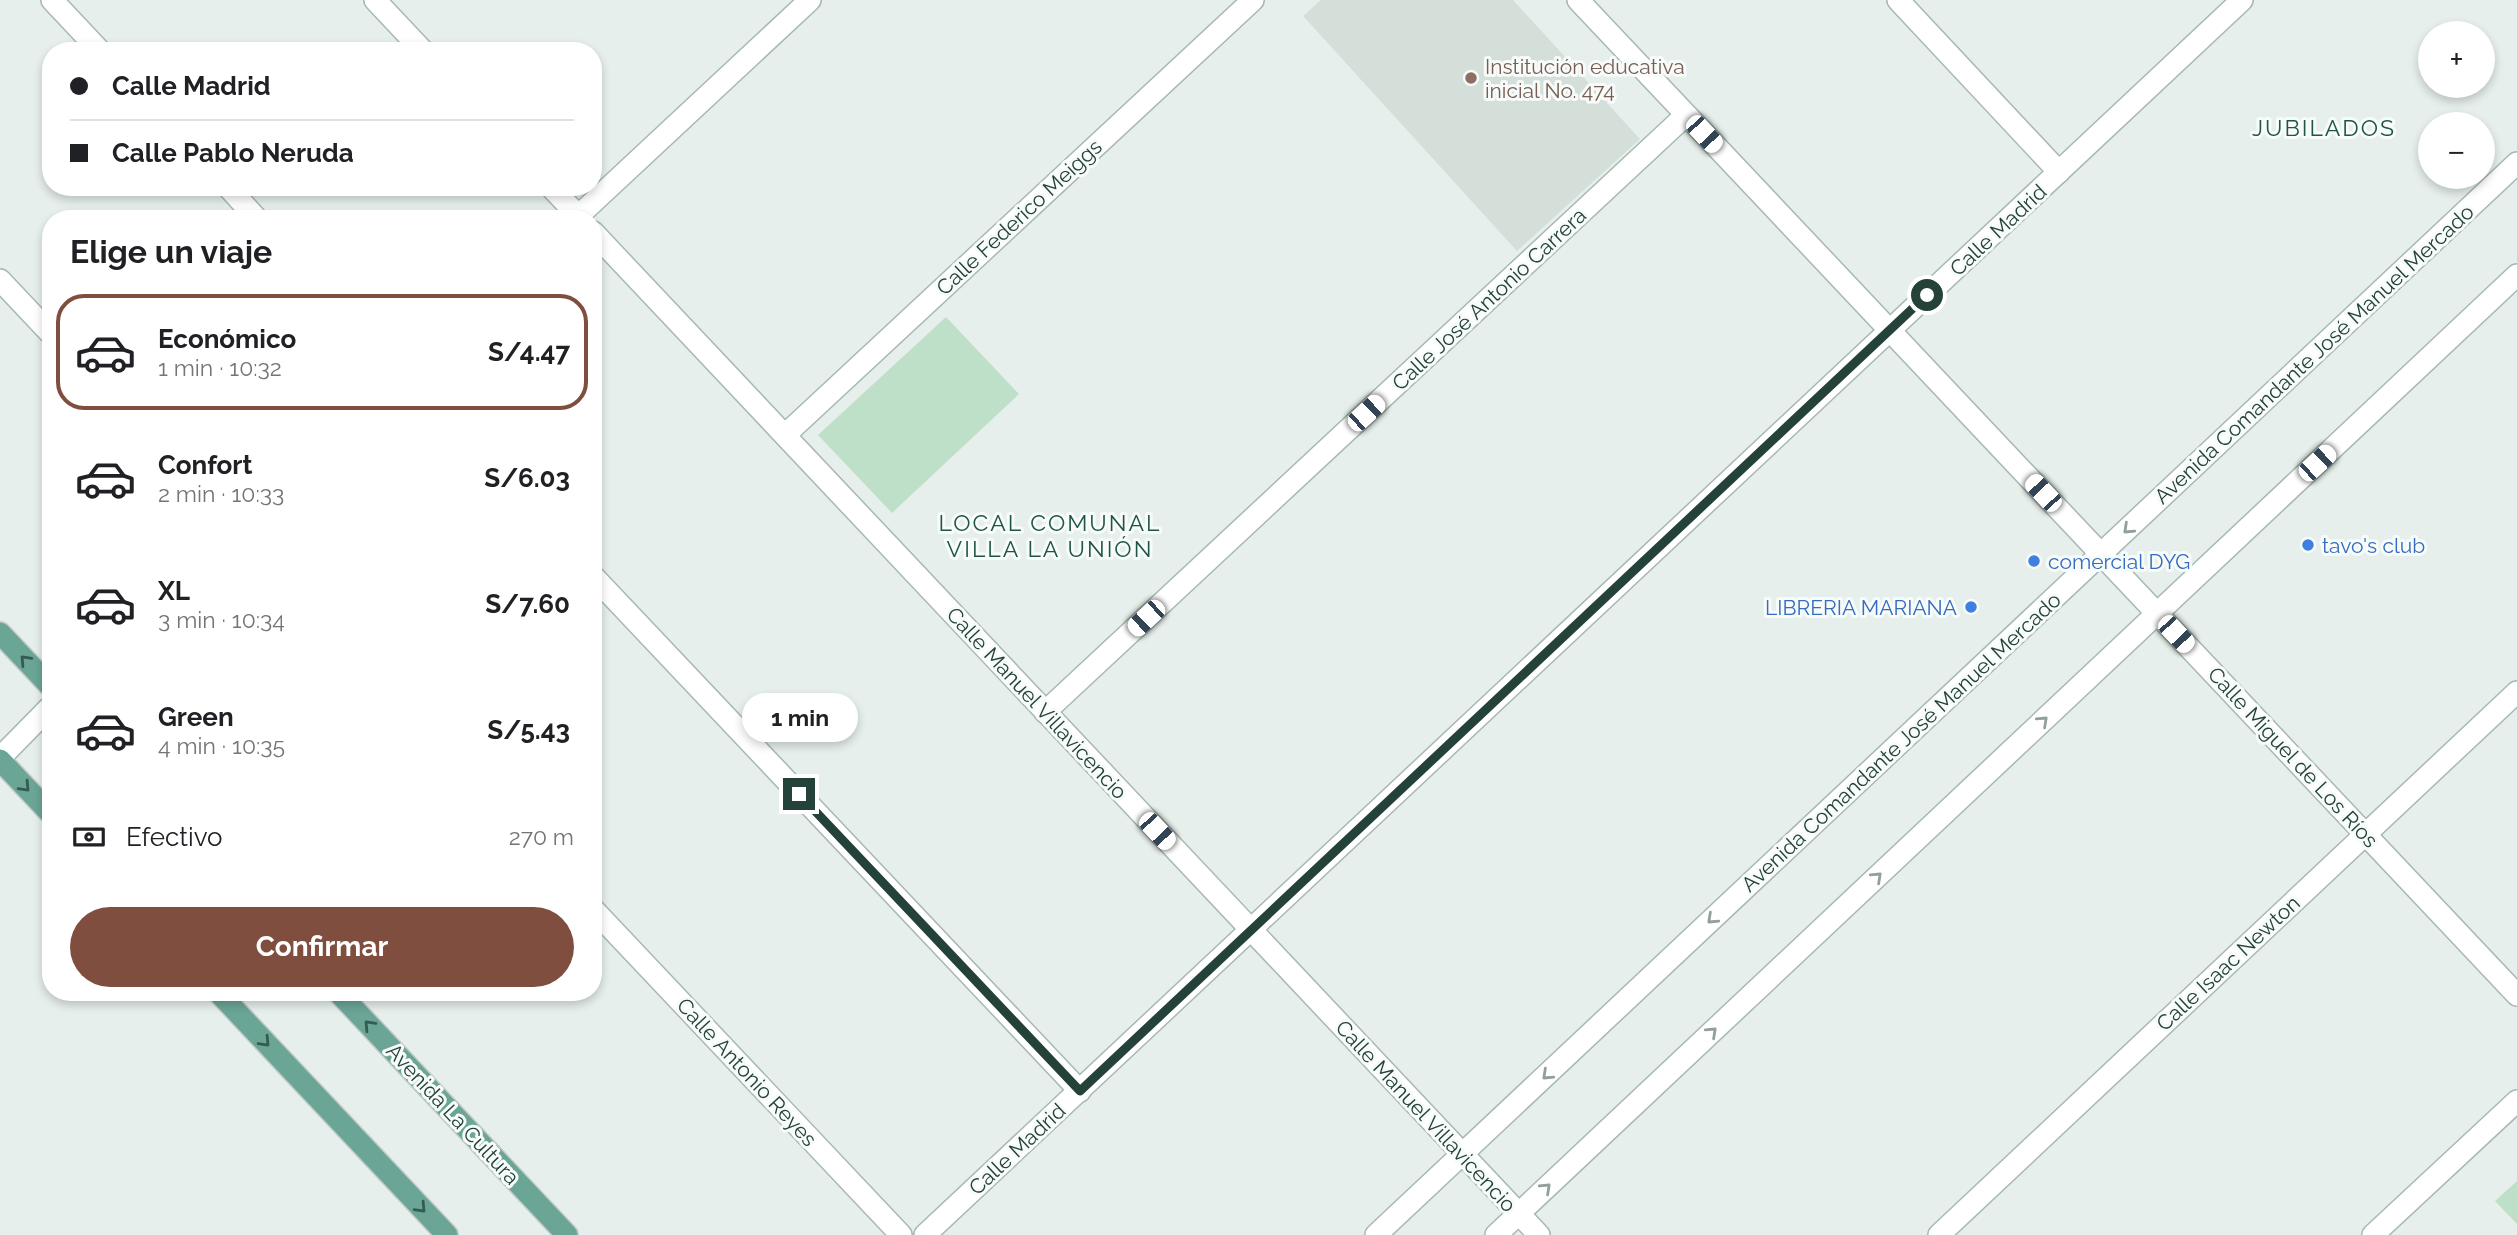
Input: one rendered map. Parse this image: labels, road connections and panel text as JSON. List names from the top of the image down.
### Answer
{
  "streets": {
    "main road": ["Avenida La Cultura"],
    "street": [
      "Calle Federico Meiggs",
      "Calle Madrid",
      "Calle José Antonio Carrera",
      "Avenida Comandante José Manuel Mercado",
      "Calle Manuel Villavicencio",
      "Calle Miguel de Los Ríos",
      "Calle Isaac Newton",
      "Calle Antonio Reyes"
    ]
  },
  "crossings": [
    ["Calle Federico Meiggs", "Calle Manuel Villavicencio"],
    ["Calle Madrid", "Calle Manuel Villavicencio"],
    ["Calle Madrid", "Calle Miguel de Los Ríos"],
    ["Calle José Antonio Carrera", "Calle Manuel Villavicencio"],
    ["Calle José Antonio Carrera", "Calle Miguel de Los Ríos"],
    ["Avenida Comandante José Manuel Mercado", "Calle Manuel Villavicencio"],
    ["Avenida Comandante José Manuel Mercado", "Calle Miguel de Los Ríos"],
    ["Calle Miguel de Los Ríos", "Calle Isaac Newton"]
  ],
  "districts": ["JUBILADOS", "LOCAL COMUNAL VILLA LA UNIÓN"],
  "places": [
    "Institución educativa inicial No. 474",
    "tavo's club",
    "comercial DYG",
    "LIBRERIA MARIANA"
  ],
  "page": {
    "map_buttons": ["+", "−"],
    "banner": ["Calle Madrid", "Calle Pablo Neruda"],
    "heading": "Elige un viaje",
    "list": [
      {
        "name": "Económico",
        "note": "1 min · 10:32",
        "value": "S/4.47"
      },
      {
        "name": "Confort",
        "note": "2 min · 10:33",
        "value": "S/6.03"
      },
      {
        "name": "XL",
        "note": "3 min · 10:34",
        "value": "S/7.60"
      },
      {
        "name": "Green",
        "note": "4 min · 10:35",
        "value": "S/5.43"
      }
    ],
    "bubble": "1 min",
    "pay": ["Efectivo", "270 m"],
    "buttons": "Confirmar"
  }
}
